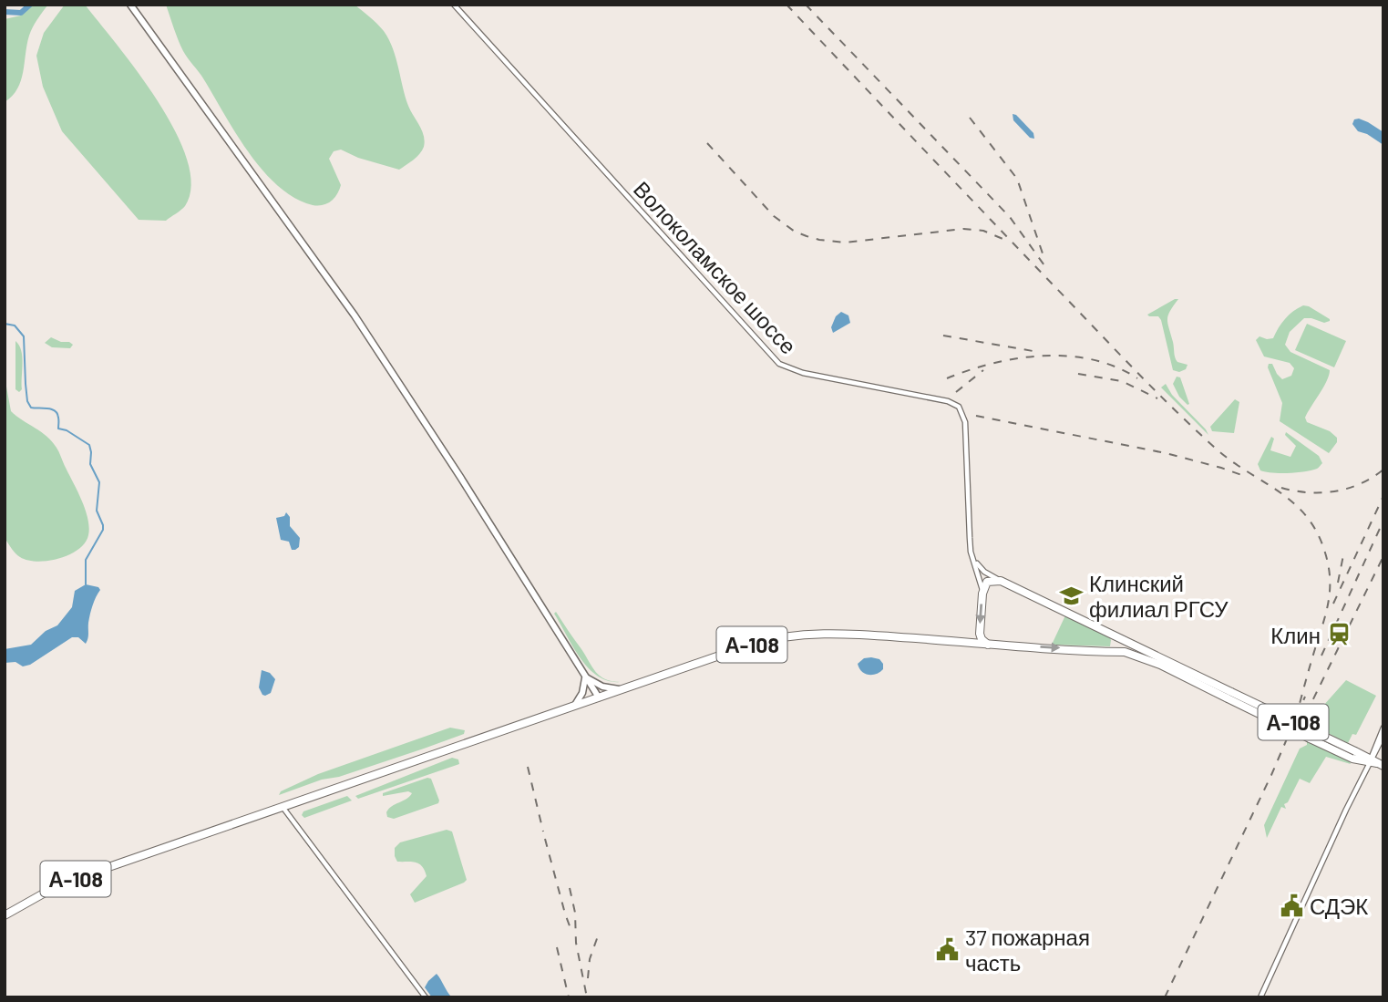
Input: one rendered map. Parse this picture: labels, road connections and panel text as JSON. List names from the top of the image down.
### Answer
{
  "streets": {
    "highway": ["А-108"],
    "street": ["Волоколамское шоссе"]
  },
  "places": {
    "school or university": ["Клинский филиал РГСУ"],
    "station": ["Клин"],
    "public building": ["СДЭК", "37 пожарная часть"]
  }
}
